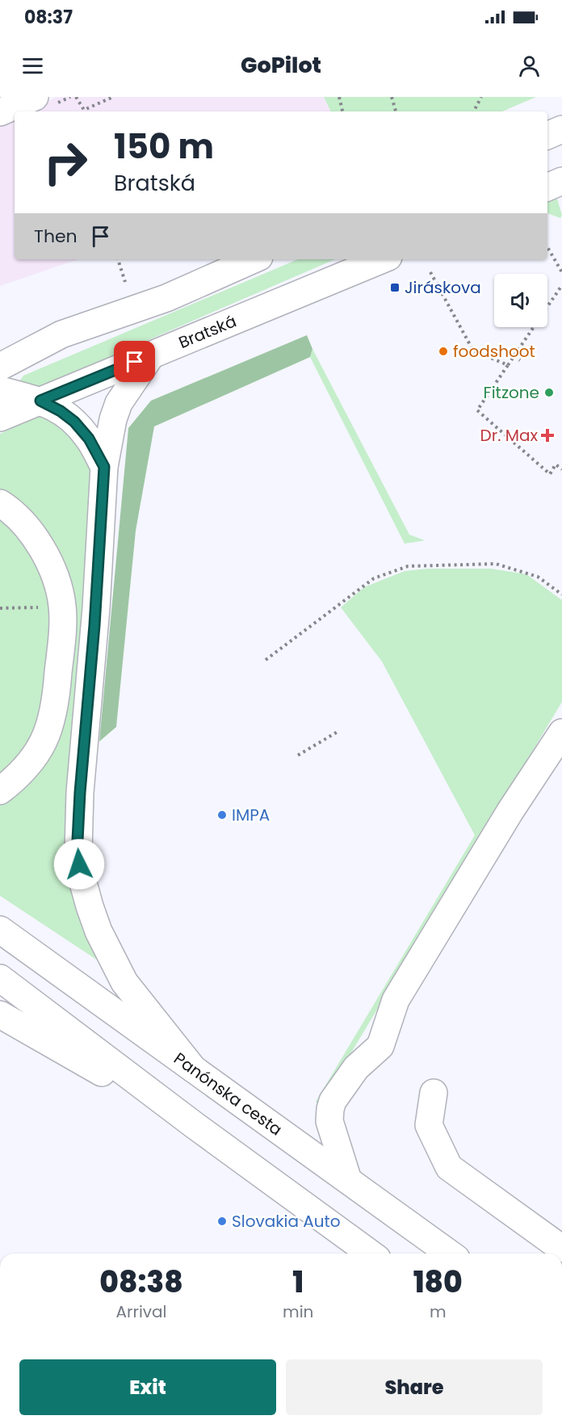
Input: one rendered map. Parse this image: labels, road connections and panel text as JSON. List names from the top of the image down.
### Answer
{
  "streets": {
    "main road": ["Bratská", "Panónska cesta"]
  },
  "places": {
    "transit": ["Jiráskova"],
    "other": [
      "foodshoot",
      "Fitzone",
      "IMPA",
      "Slovakia Auto"
    ],
    "health": ["Dr. Max"]
  },
  "page": {
    "status": "08:37",
    "header": "GoPilot",
    "turn": ["150 m", "Bratská"],
    "then": "Then",
    "eta": [
      "08:38",
      "Arrival",
      "1",
      "min",
      "180",
      "m"
    ],
    "buttons": ["Exit", "Share"]
  }
}
